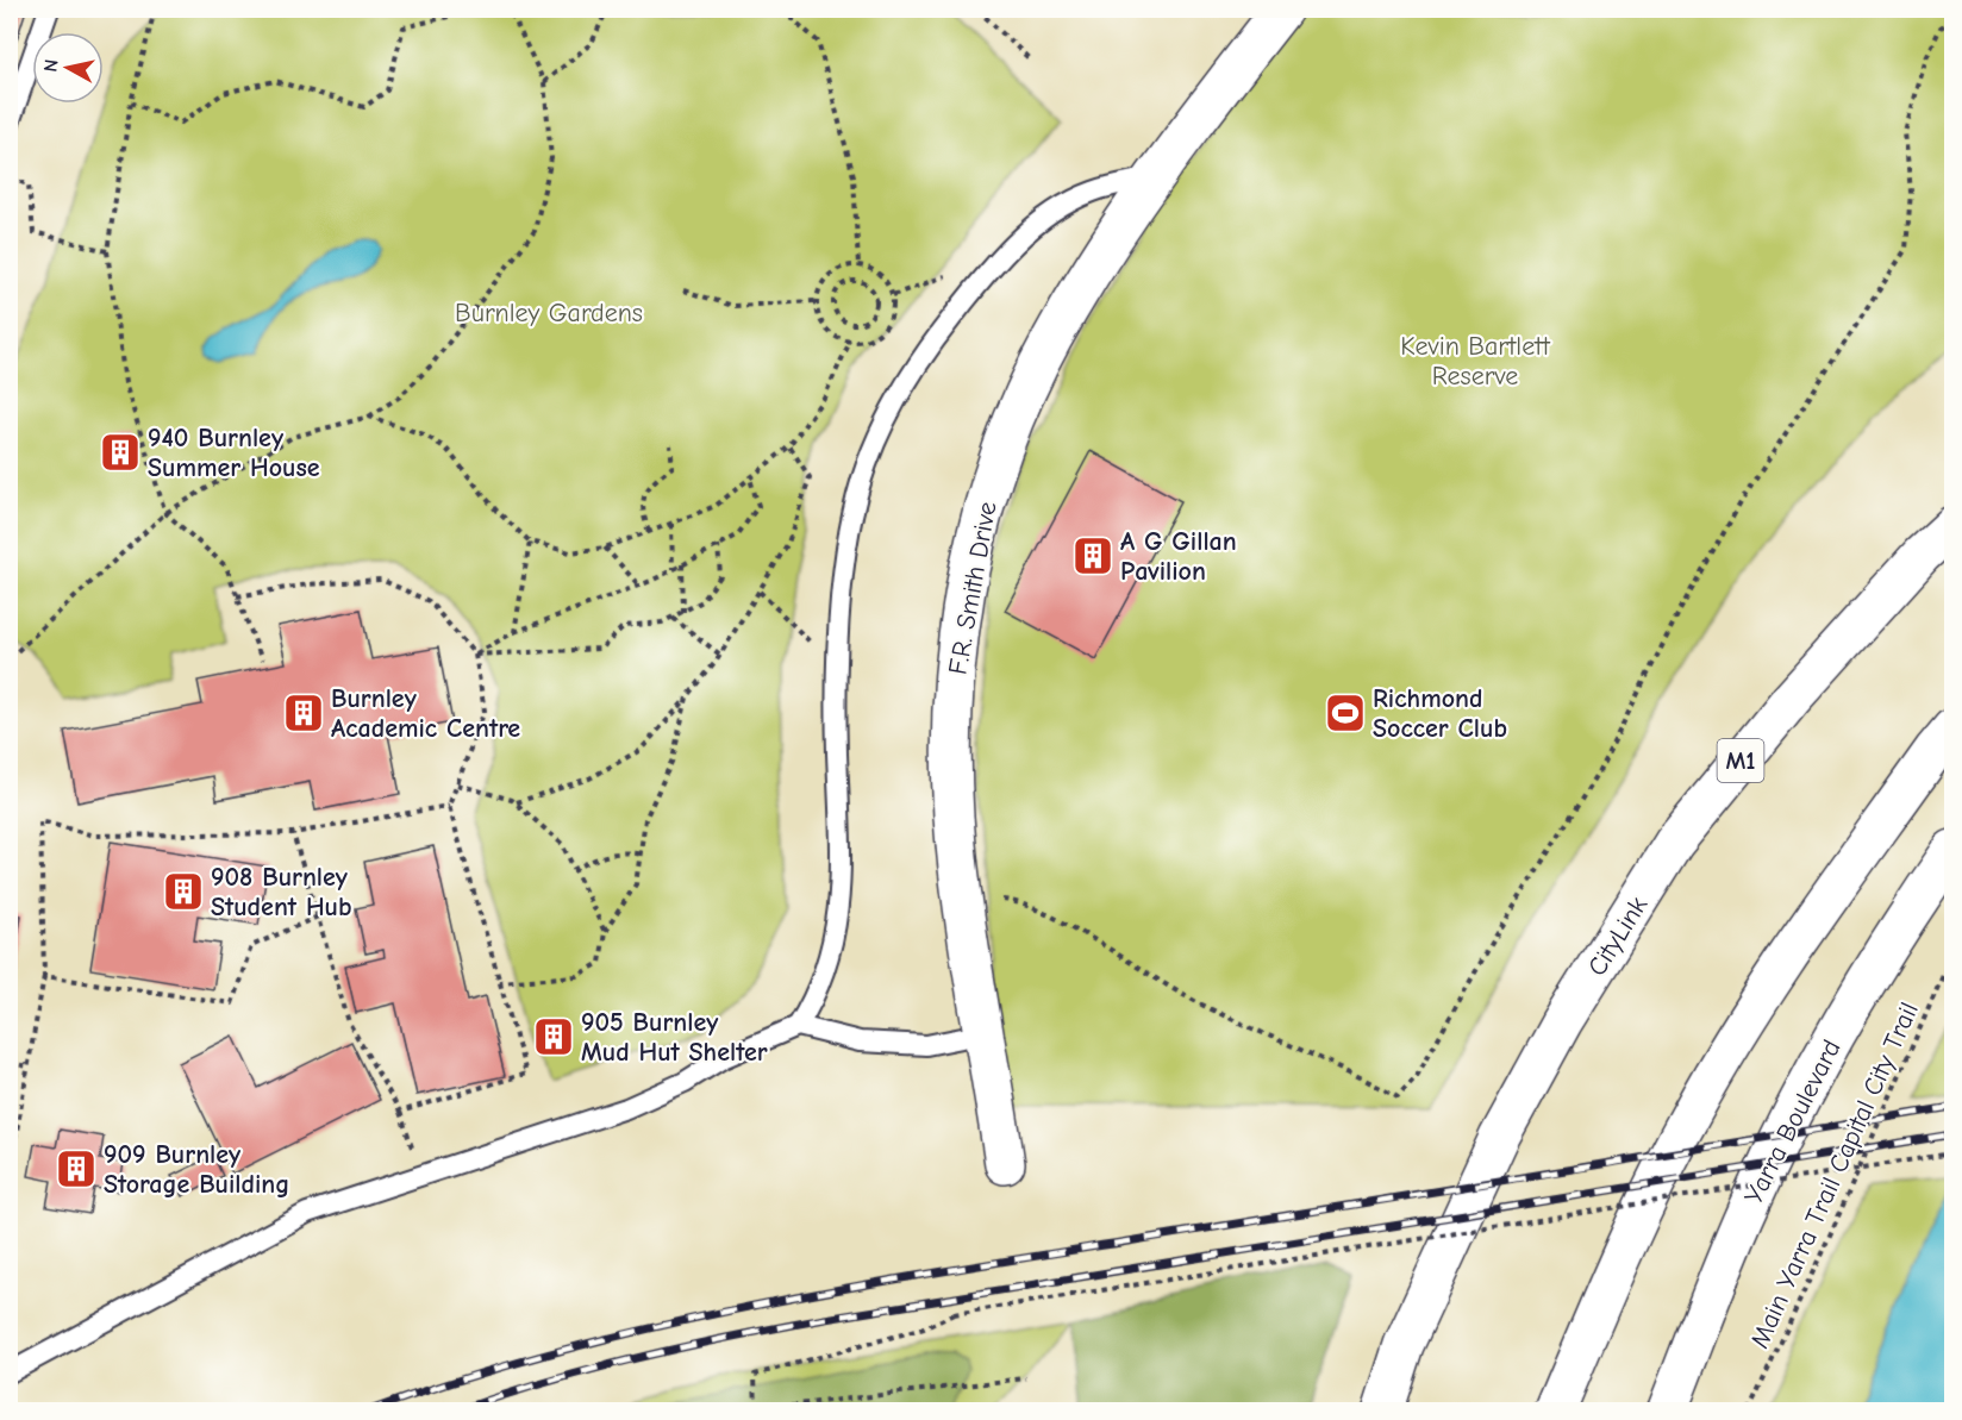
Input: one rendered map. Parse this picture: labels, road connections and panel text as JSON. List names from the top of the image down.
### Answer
{
  "streets": {
    "main road": [
      "F.R. Smith Drive",
      "M1",
      "CityLink",
      "Yarra Boulevard"
    ],
    "path": ["Main Yarra Trail Capital City Trail"]
  },
  "parks": ["Burnley Gardens", "Kevin Bartlett Reserve"],
  "places": {
    "building": [
      "940 Burnley Summer House",
      "A G Gillan Pavilion",
      "Burnley Academic Centre",
      "908 Burnley Student Hub",
      "905 Burnley Mud Hut Shelter",
      "909 Burnley Storage Building"
    ],
    "sports": ["Richmond Soccer Club"]
  },
  "north": "left"
}
